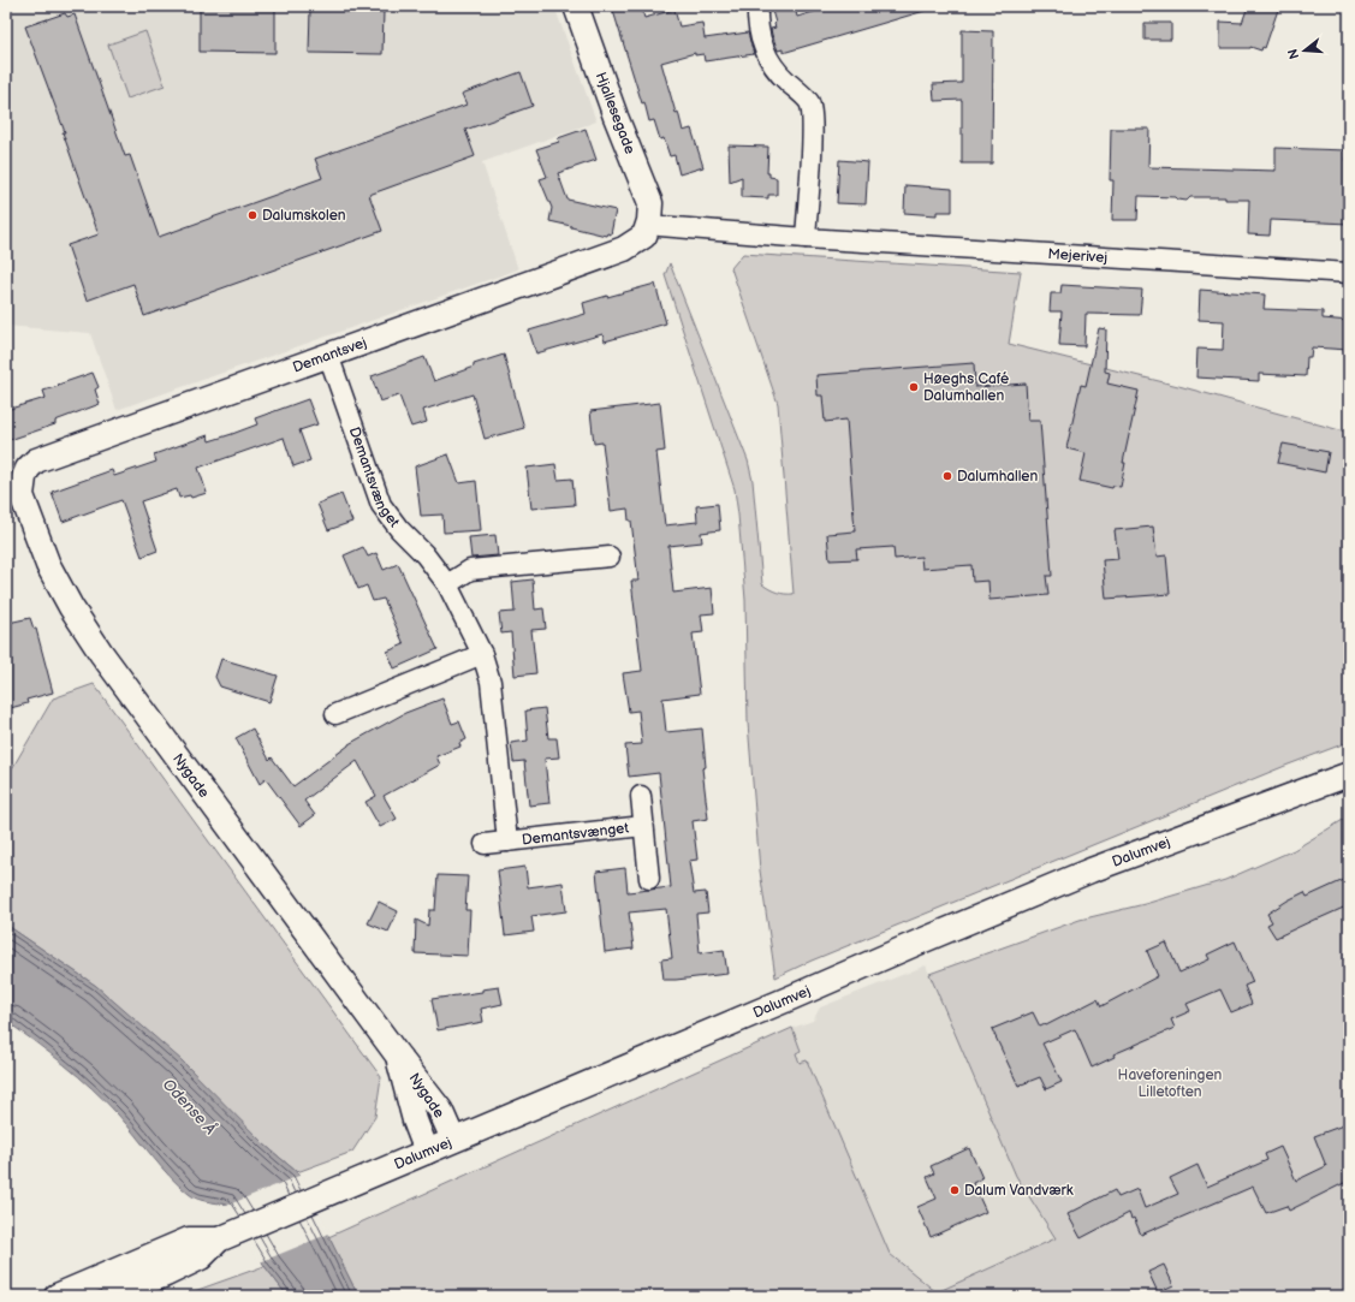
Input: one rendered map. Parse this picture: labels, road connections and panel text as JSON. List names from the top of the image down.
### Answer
{
  "streets": {
    "street": [
      "Hjallesegade",
      "Mejerivej",
      "Demantsvej",
      "Demantsvænget",
      "Nygade",
      "Dalumvej"
    ]
  },
  "crossings": [
    ["Hjallesegade", "Mejerivej"],
    ["Hjallesegade", "Demantsvej"],
    ["Mejerivej", "Demantsvej"],
    ["Demantsvej", "Demantsvænget"],
    ["Demantsvej", "Nygade"],
    ["Nygade", "Dalumvej"]
  ],
  "water": ["Odense Å"],
  "parks": ["Haveforeningen Lilletoften"],
  "places": [
    "Dalumskolen",
    "Høeghs Café Dalumhallen",
    "Dalumhallen",
    "Dalum Vandværk"
  ],
  "north": "left"
}
